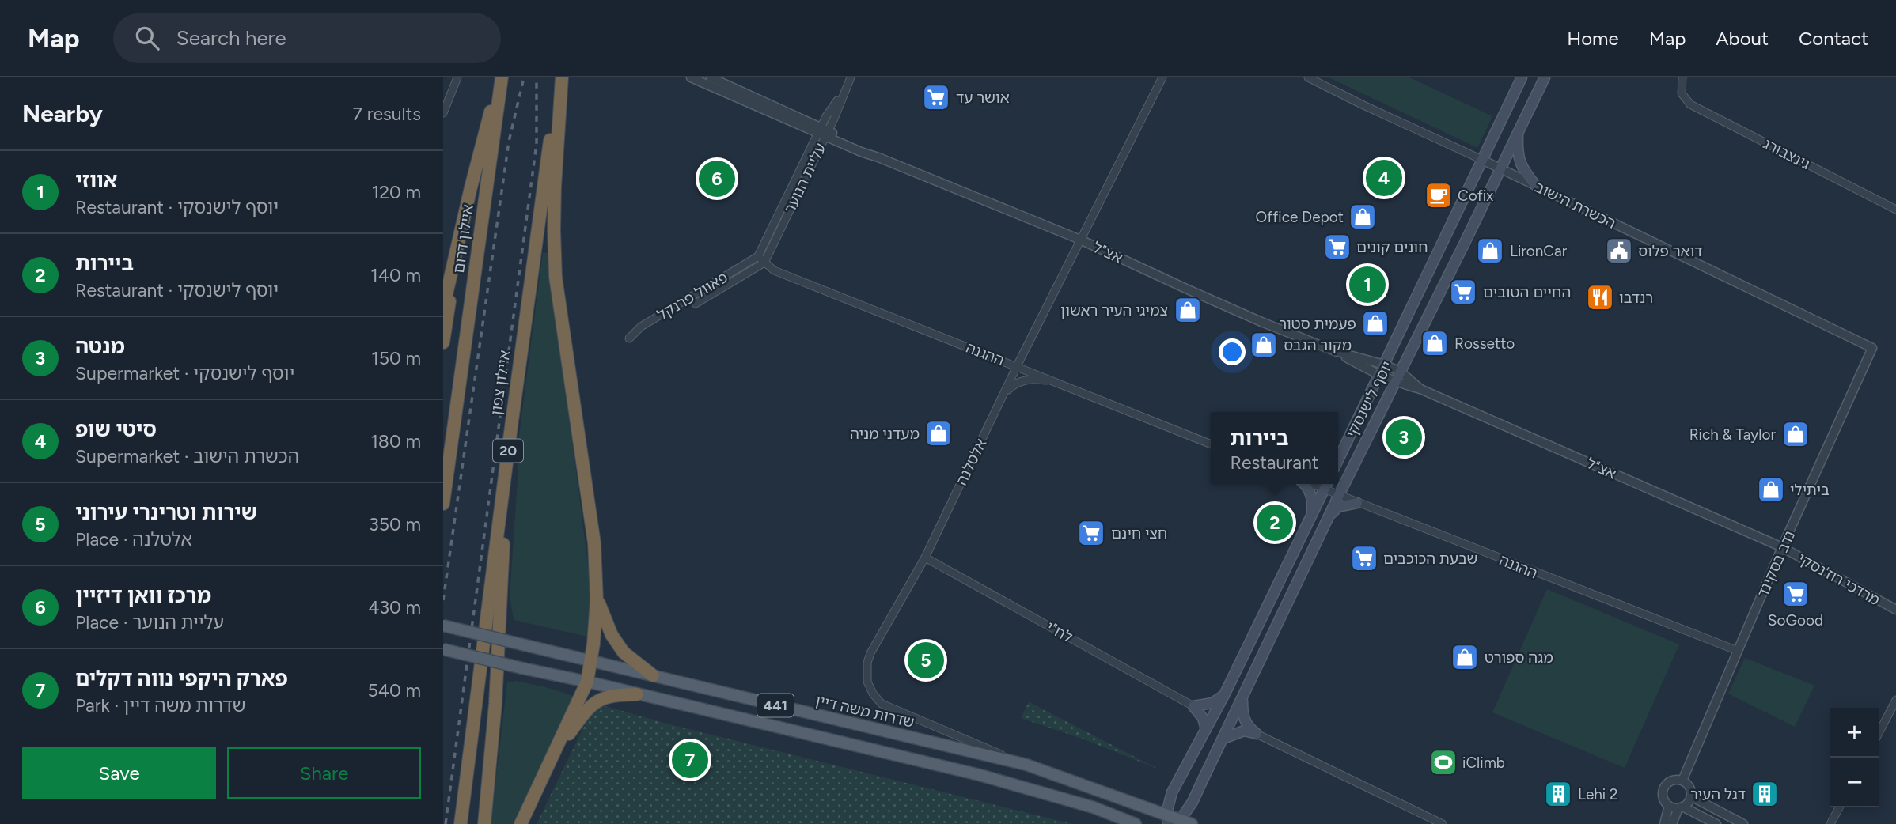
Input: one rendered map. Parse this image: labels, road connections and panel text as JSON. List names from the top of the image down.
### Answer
{
  "streets": {
    "highway": ["איילון דרום", "איילון צפון", "20"],
    "main road": ["יוסף לישנסקי", "441", "שדרות משה דיין"],
    "street": [
      "גינצבורג",
      "עליית הנוער",
      "הכשרת הישוב",
      "אצ\"ל",
      "פאוול פרנקל",
      "ההגנה",
      "אלטלנה",
      "נדב בסקינד",
      "מרדכי רוז'נסקי",
      "לח\"י"
    ]
  },
  "crossings": [
    ["עליית הנוער", "אצ\"ל"],
    ["עליית הנוער", "פאוול פרנקל"],
    ["עליית הנוער", "ההגנה"],
    ["הכשרת הישוב", "יוסף לישנסקי"],
    ["הכשרת הישוב", "נדב בסקינד"],
    ["אצ\"ל", "יוסף לישנסקי"],
    ["אצ\"ל", "אלטלנה"],
    ["אצ\"ל", "נדב בסקינד"],
    ["אצ\"ל", "מרדכי רוז'נסקי"],
    ["פאוול פרנקל", "ההגנה"],
    ["ההגנה", "יוסף לישנסקי"],
    ["ההגנה", "אלטלנה"],
    ["ההגנה", "נדב בסקינד"],
    ["יוסף לישנסקי", "שדרות משה דיין"],
    ["אלטלנה", "לח\"י"],
    ["אלטלנה", "שדרות משה דיין"],
    ["נדב בסקינד", "מרדכי רוז'נסקי"]
  ],
  "places": {
    "supermarket": [
      "אושר עד",
      "חונים קונים",
      "החיים הטובים",
      "חצי חינם",
      "שבעת הכוכבים",
      "SoGood"
    ],
    "cafe": ["Cofix"],
    "shop": [
      "Office Depot",
      "LironCar",
      "צמיגי העיר ראשון",
      "פעמית סטור",
      "Rossetto",
      "מקור הגבס",
      "מעדני מניה",
      "Rich & Taylor",
      "ביתילי",
      "מגה ספורט"
    ],
    "public building": ["דואר פלוס"],
    "restaurant": ["רנדבו"],
    "sports": ["iClimb"],
    "building": ["Lehi 2", "דגל העיר"]
  },
  "page": {
    "header": "Map",
    "search": "Search here",
    "nav": [
      "Home",
      "Map",
      "About",
      "Contact"
    ],
    "heading": ["Nearby", "7 results"],
    "list": [
      {
        "mark": "1",
        "name": "אווזי",
        "note": "Restaurant · יוסף לישנסקי",
        "value": "120 m"
      },
      {
        "mark": "2",
        "name": "ביירות",
        "note": "Restaurant · יוסף לישנסקי",
        "value": "140 m"
      },
      {
        "mark": "3",
        "name": "מנטה",
        "note": "Supermarket · יוסף לישנסקי",
        "value": "150 m"
      },
      {
        "mark": "4",
        "name": "סיטי שופ",
        "note": "Supermarket · הכשרת הישוב",
        "value": "180 m"
      },
      {
        "mark": "5",
        "name": "שירות וטרינרי עירוני",
        "note": "Place · אלטלנה",
        "value": "350 m"
      },
      {
        "mark": "6",
        "name": "מרכז וואן דיזיין",
        "note": "Place · עליית הנוער",
        "value": "430 m"
      },
      {
        "mark": "7",
        "name": "פארק היקפי נווה דקלים",
        "note": "Park · שדרות משה דיין",
        "value": "540 m"
      }
    ],
    "pins": [
      "4",
      "6",
      "1",
      "3",
      "2",
      "5",
      "7"
    ],
    "popup": ["ביירות", "Restaurant"],
    "map_buttons": ["+", "−"],
    "buttons": ["Save", "Share"]
  }
}
